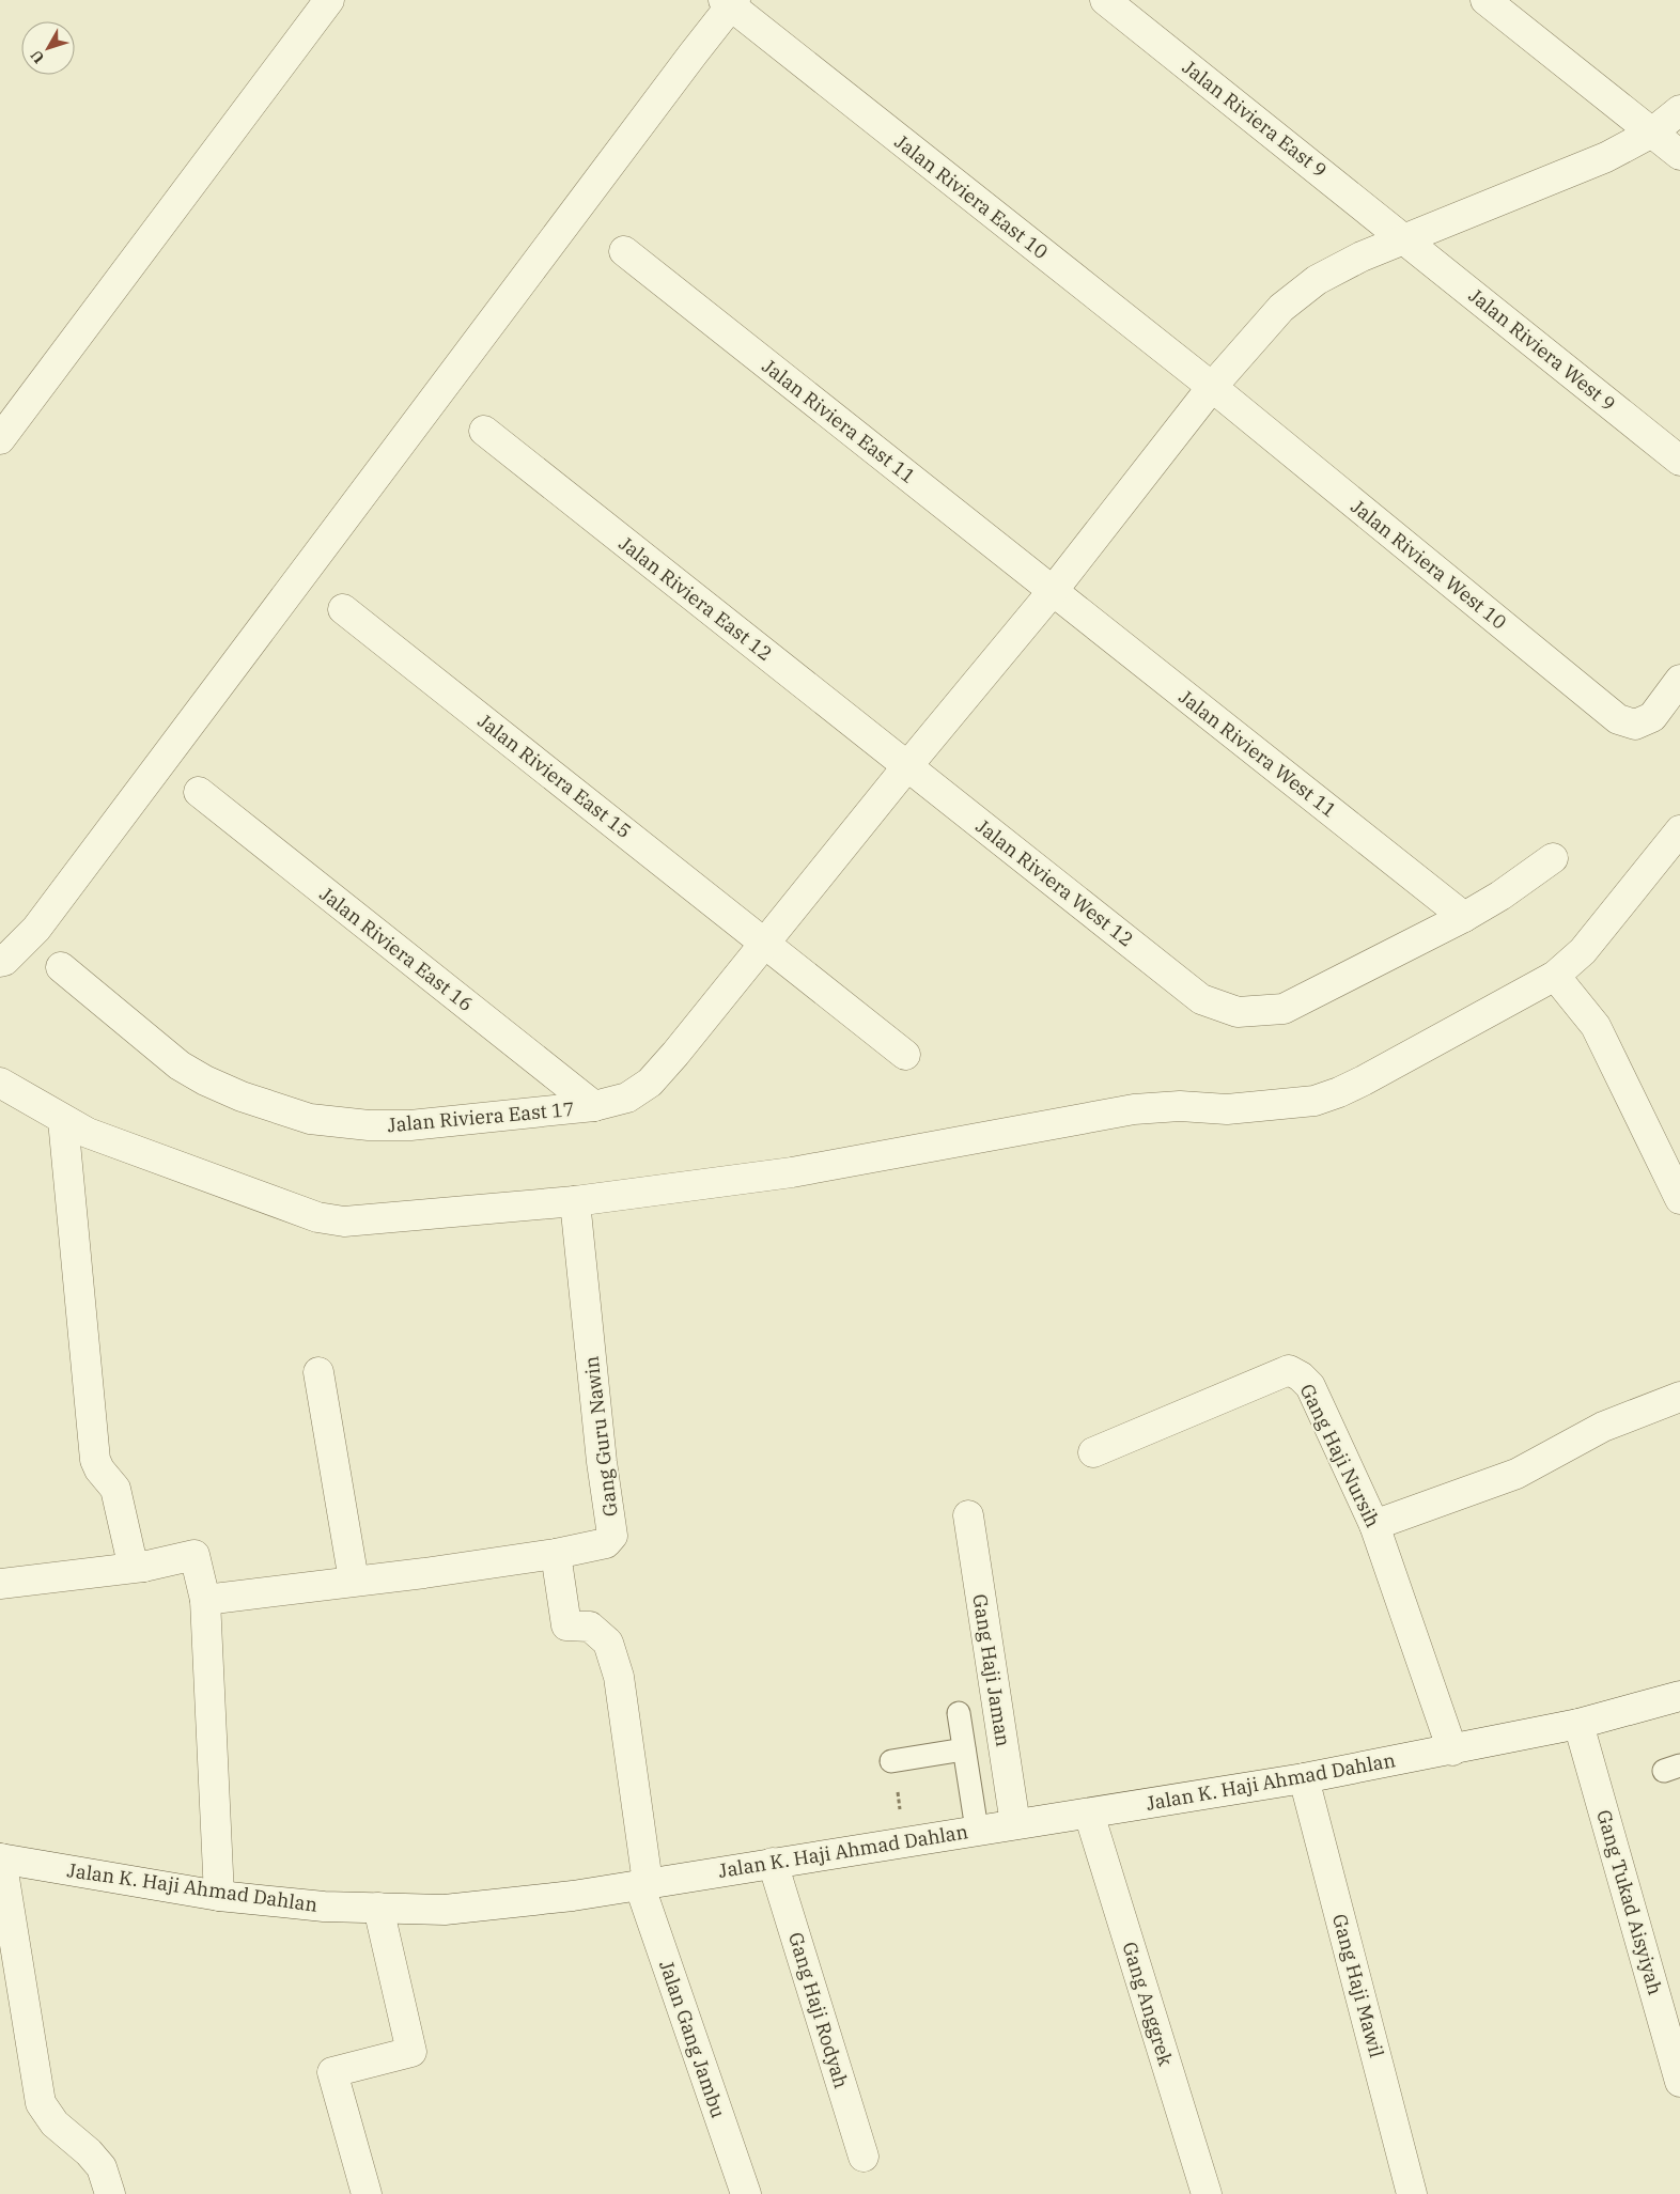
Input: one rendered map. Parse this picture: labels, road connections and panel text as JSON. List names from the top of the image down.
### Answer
{
  "streets": {
    "street": [
      "Jalan Riviera East 9",
      "Jalan Riviera East 10",
      "Jalan Riviera West 9",
      "Jalan Riviera East 11",
      "Jalan Riviera West 10",
      "Jalan Riviera East 12",
      "Jalan Riviera West 11",
      "Jalan Riviera East 15",
      "Jalan Riviera West 12",
      "Jalan Riviera East 16",
      "Jalan Riviera East 17",
      "Gang Guru Nawin",
      "Gang Haji Nursih",
      "Gang Haji Jaman",
      "Jalan K. Haji Ahmad Dahlan",
      "Gang Tukad Aisyiyah",
      "Gang Haji Mawil",
      "Gang Anggrek",
      "Gang Haji Rodyah",
      "Jalan Gang Jambu"
    ]
  },
  "crossings": [
    ["Jalan Riviera East 9", "Jalan Riviera West 9"],
    ["Jalan Riviera East 9", "Jalan Riviera East 17"],
    ["Jalan Riviera East 10", "Jalan Riviera West 10"],
    ["Jalan Riviera East 10", "Jalan Riviera East 17"],
    ["Jalan Riviera West 9", "Jalan Riviera East 17"],
    ["Jalan Riviera East 11", "Jalan Riviera West 11"],
    ["Jalan Riviera East 11", "Jalan Riviera East 17"],
    ["Jalan Riviera West 10", "Jalan Riviera East 17"],
    ["Jalan Riviera East 12", "Jalan Riviera West 12"],
    ["Jalan Riviera East 12", "Jalan Riviera East 17"],
    ["Jalan Riviera West 11", "Jalan Riviera West 12"],
    ["Jalan Riviera West 11", "Jalan Riviera East 17"],
    ["Jalan Riviera East 15", "Jalan Riviera East 17"],
    ["Jalan Riviera West 12", "Jalan Riviera East 17"],
    ["Jalan Riviera East 16", "Jalan Riviera East 17"],
    ["Gang Haji Nursih", "Jalan K. Haji Ahmad Dahlan"],
    ["Gang Haji Jaman", "Jalan K. Haji Ahmad Dahlan"],
    ["Jalan K. Haji Ahmad Dahlan", "Gang Tukad Aisyiyah"],
    ["Jalan K. Haji Ahmad Dahlan", "Gang Haji Mawil"],
    ["Jalan K. Haji Ahmad Dahlan", "Gang Anggrek"],
    ["Jalan K. Haji Ahmad Dahlan", "Gang Haji Rodyah"],
    ["Jalan K. Haji Ahmad Dahlan", "Jalan Gang Jambu"]
  ],
  "north": "bottom left"
}
